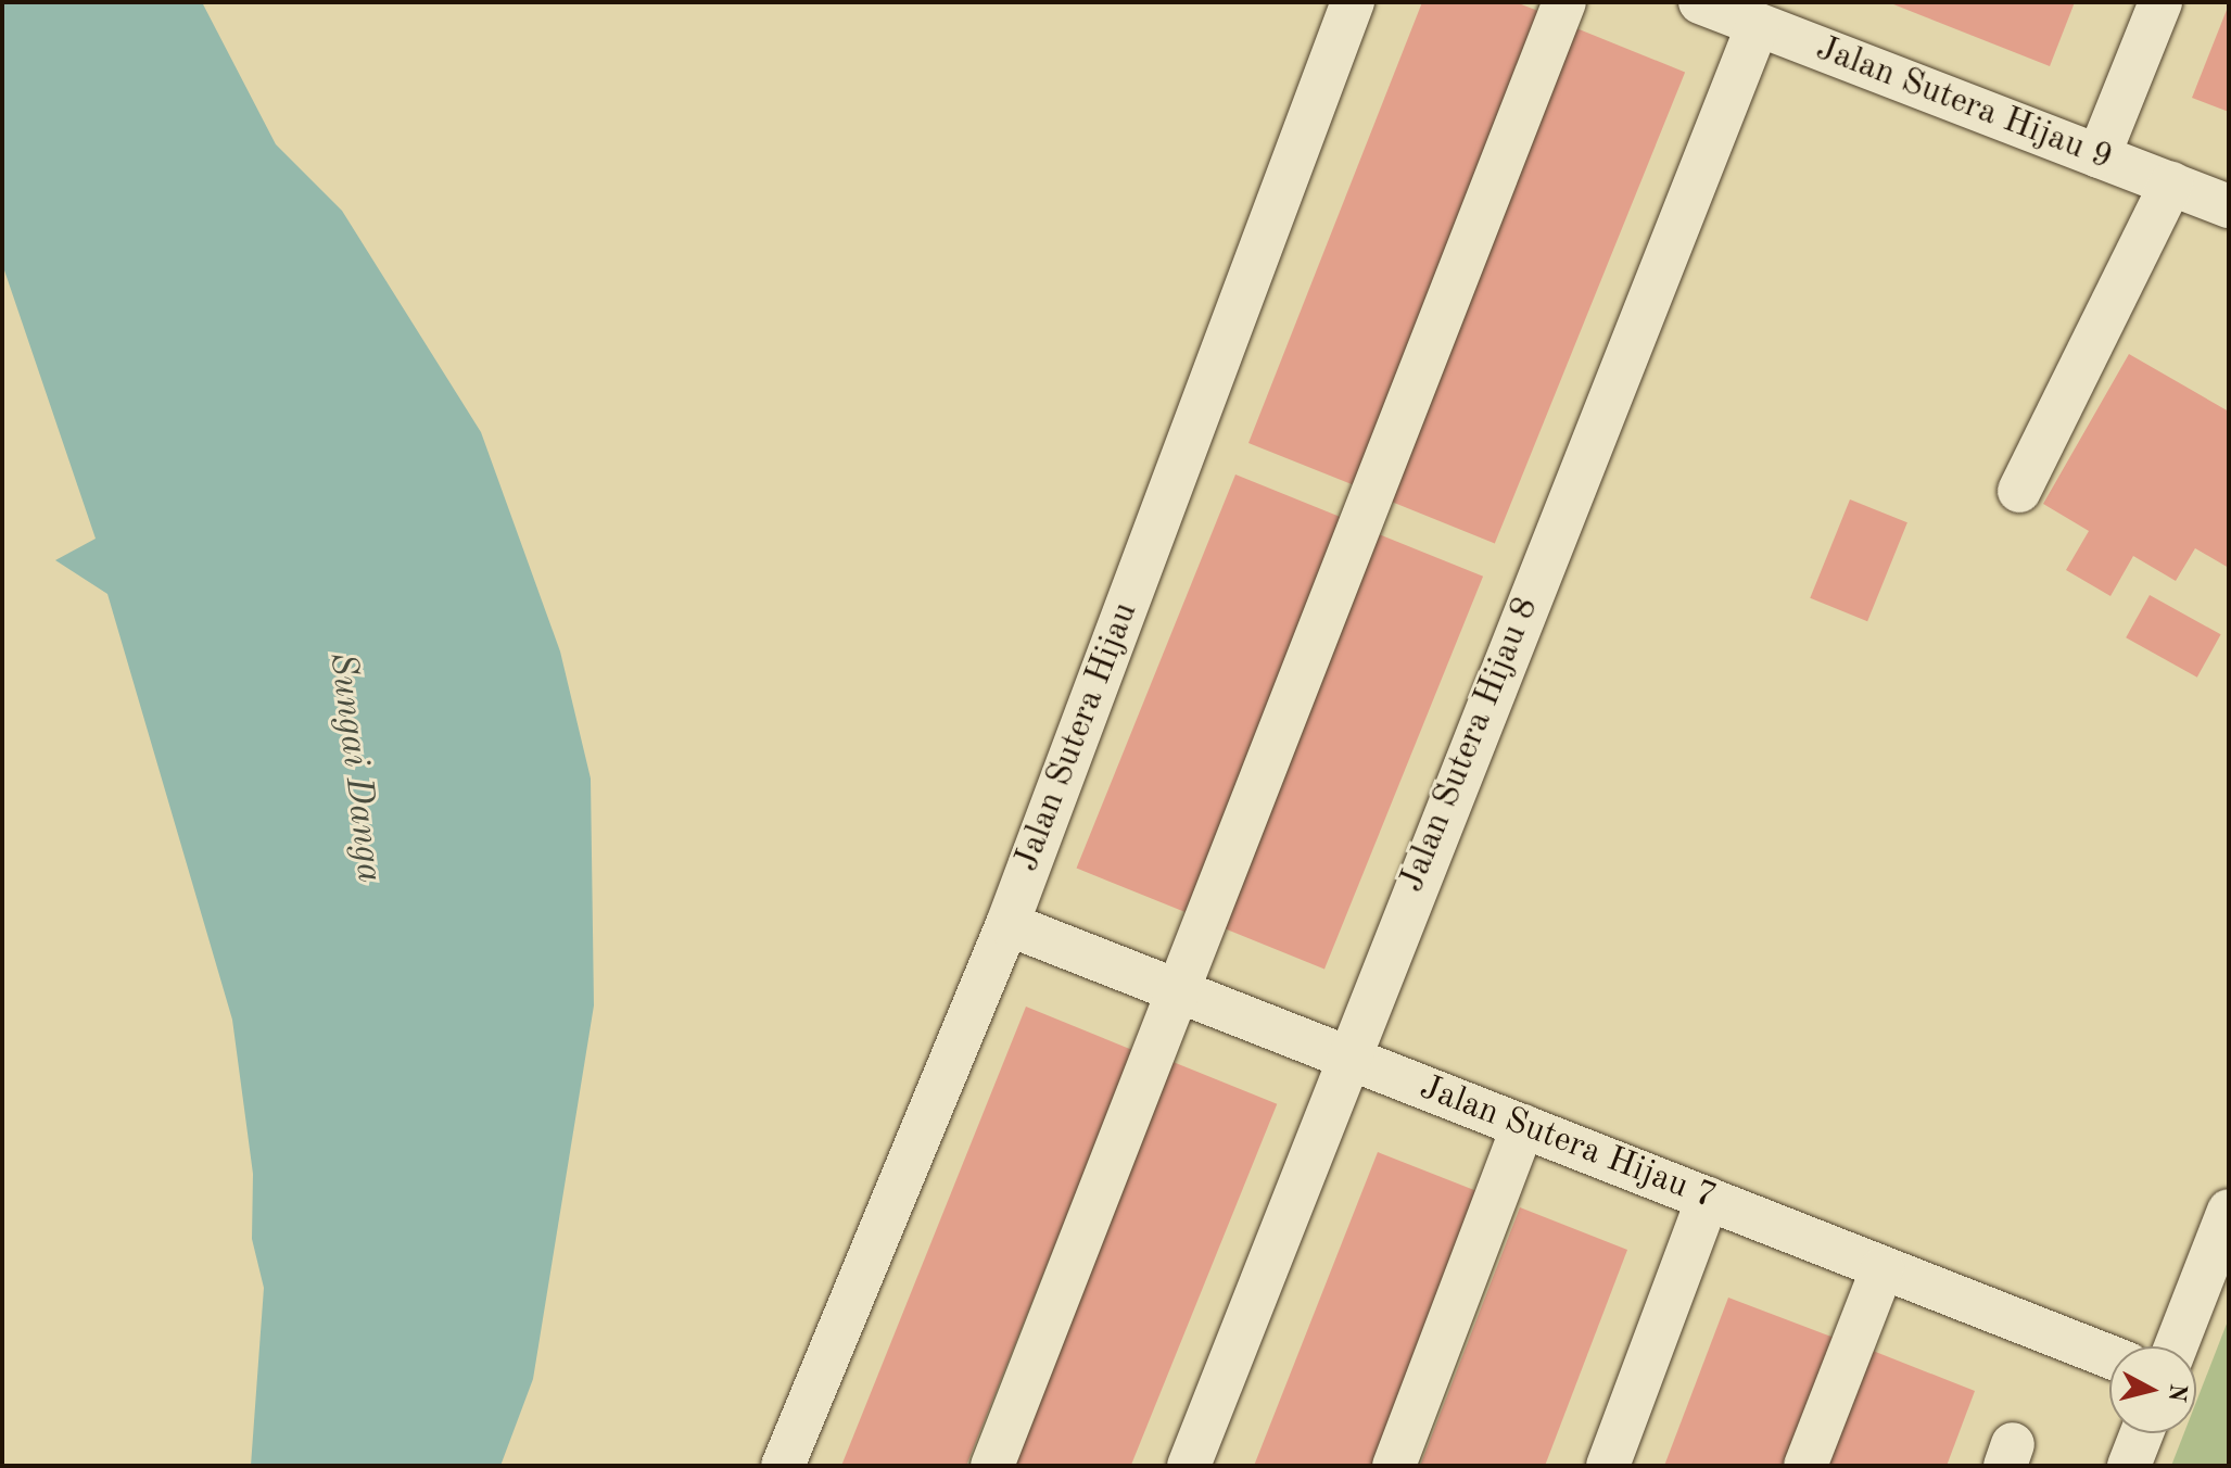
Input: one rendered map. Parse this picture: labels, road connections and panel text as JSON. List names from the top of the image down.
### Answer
{
  "streets": {
    "street": [
      "Jalan Sutera Hijau 9",
      "Jalan Sutera Hijau",
      "Jalan Sutera Hijau 8",
      "Jalan Sutera Hijau 7"
    ]
  },
  "crossings": [
    ["Jalan Sutera Hijau 9", "Jalan Sutera Hijau 8"],
    ["Jalan Sutera Hijau", "Jalan Sutera Hijau 7"],
    ["Jalan Sutera Hijau 8", "Jalan Sutera Hijau 7"]
  ],
  "water": ["Sungai Danga"],
  "north": "right"
}
